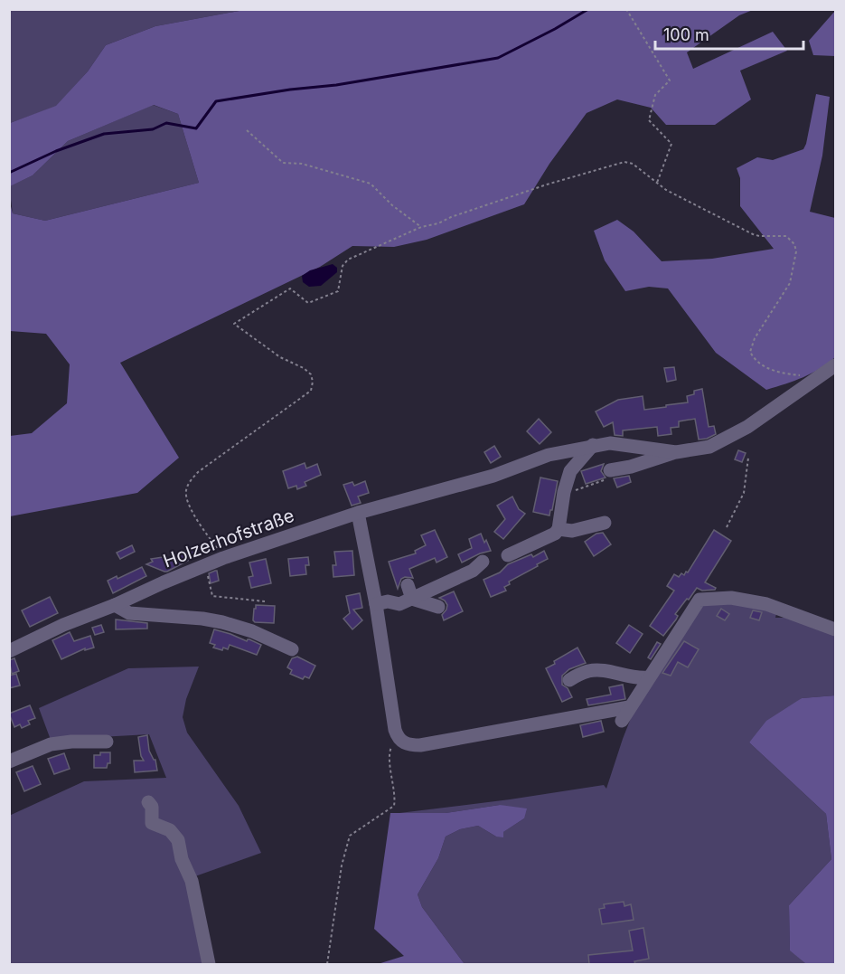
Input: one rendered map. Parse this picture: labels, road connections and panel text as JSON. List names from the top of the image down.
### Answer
{
  "streets": {
    "street": ["Holzerhofstraße"]
  },
  "scale_bar": "100 m"
}
